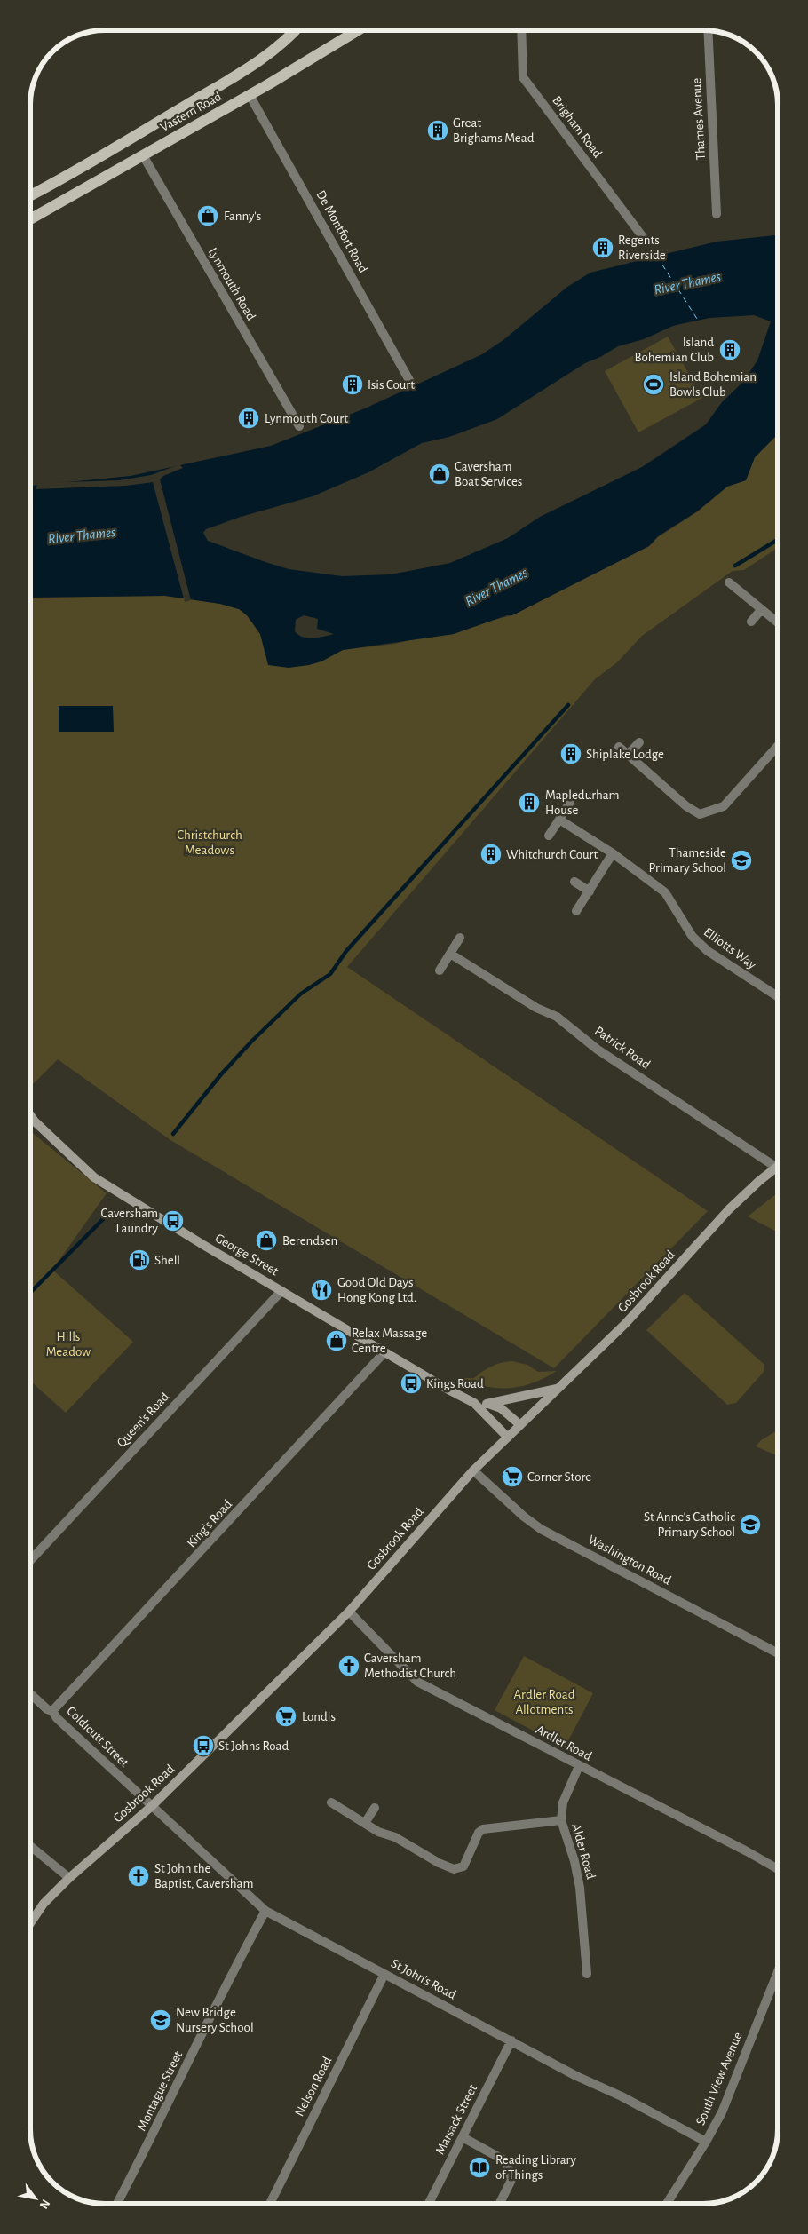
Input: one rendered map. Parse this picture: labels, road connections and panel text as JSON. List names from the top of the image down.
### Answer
{
  "streets": {
    "main road": ["Vastern Road", "George Street", "Gosbrook Road"],
    "street": [
      "Thames Avenue",
      "Brigham Road",
      "De Montfort Road",
      "Lynmouth Road",
      "Elliotts Way",
      "Patrick Road",
      "Queen's Road",
      "King's Road",
      "Washington Road",
      "Coldicutt Street",
      "Ardler Road",
      "Alder Road",
      "St John's Road",
      "South View Avenue",
      "Nelson Road",
      "Montague Street",
      "Marsack Street"
    ]
  },
  "crossings": [
    ["Vastern Road", "De Montfort Road"],
    ["Vastern Road", "Lynmouth Road"],
    ["George Street", "Gosbrook Road"],
    ["George Street", "Queen's Road"],
    ["George Street", "King's Road"],
    ["Gosbrook Road", "Washington Road"],
    ["Gosbrook Road", "Coldicutt Street"],
    ["Gosbrook Road", "Ardler Road"],
    ["Gosbrook Road", "St John's Road"],
    ["King's Road", "Coldicutt Street"],
    ["Coldicutt Street", "St John's Road"],
    ["Ardler Road", "Alder Road"],
    ["St John's Road", "South View Avenue"],
    ["St John's Road", "Nelson Road"],
    ["St John's Road", "Montague Street"],
    ["St John's Road", "Marsack Street"]
  ],
  "water": ["River Thames"],
  "parks": ["Christchurch Meadows", "Hills Meadow", "Ardler Road Allotments"],
  "places": {
    "building": [
      "Great Brighams Mead",
      "Regents Riverside",
      "Island Bohemian Club",
      "Isis Court",
      "Lynmouth Court",
      "Shiplake Lodge",
      "Mapledurham House",
      "Whitchurch Court"
    ],
    "shop": [
      "Fanny's",
      "Caversham Boat Services",
      "Berendsen",
      "Relax Massage Centre"
    ],
    "sports": ["Island Bohemian Bowls Club"],
    "school or university": ["Thameside Primary School", "St Anne's Catholic Primary School", "New Bridge Nursery School"],
    "bus stop": ["Caversham Laundry", "Kings Road", "St Johns Road"],
    "fuel station": ["Shell"],
    "restaurant": ["Good Old Days Hong Kong Ltd."],
    "supermarket": ["Corner Store", "Londis"],
    "church": ["Caversham Methodist Church", "St John the Baptist, Caversham"],
    "library": ["Reading Library of Things"]
  },
  "north": "bottom right"
}
